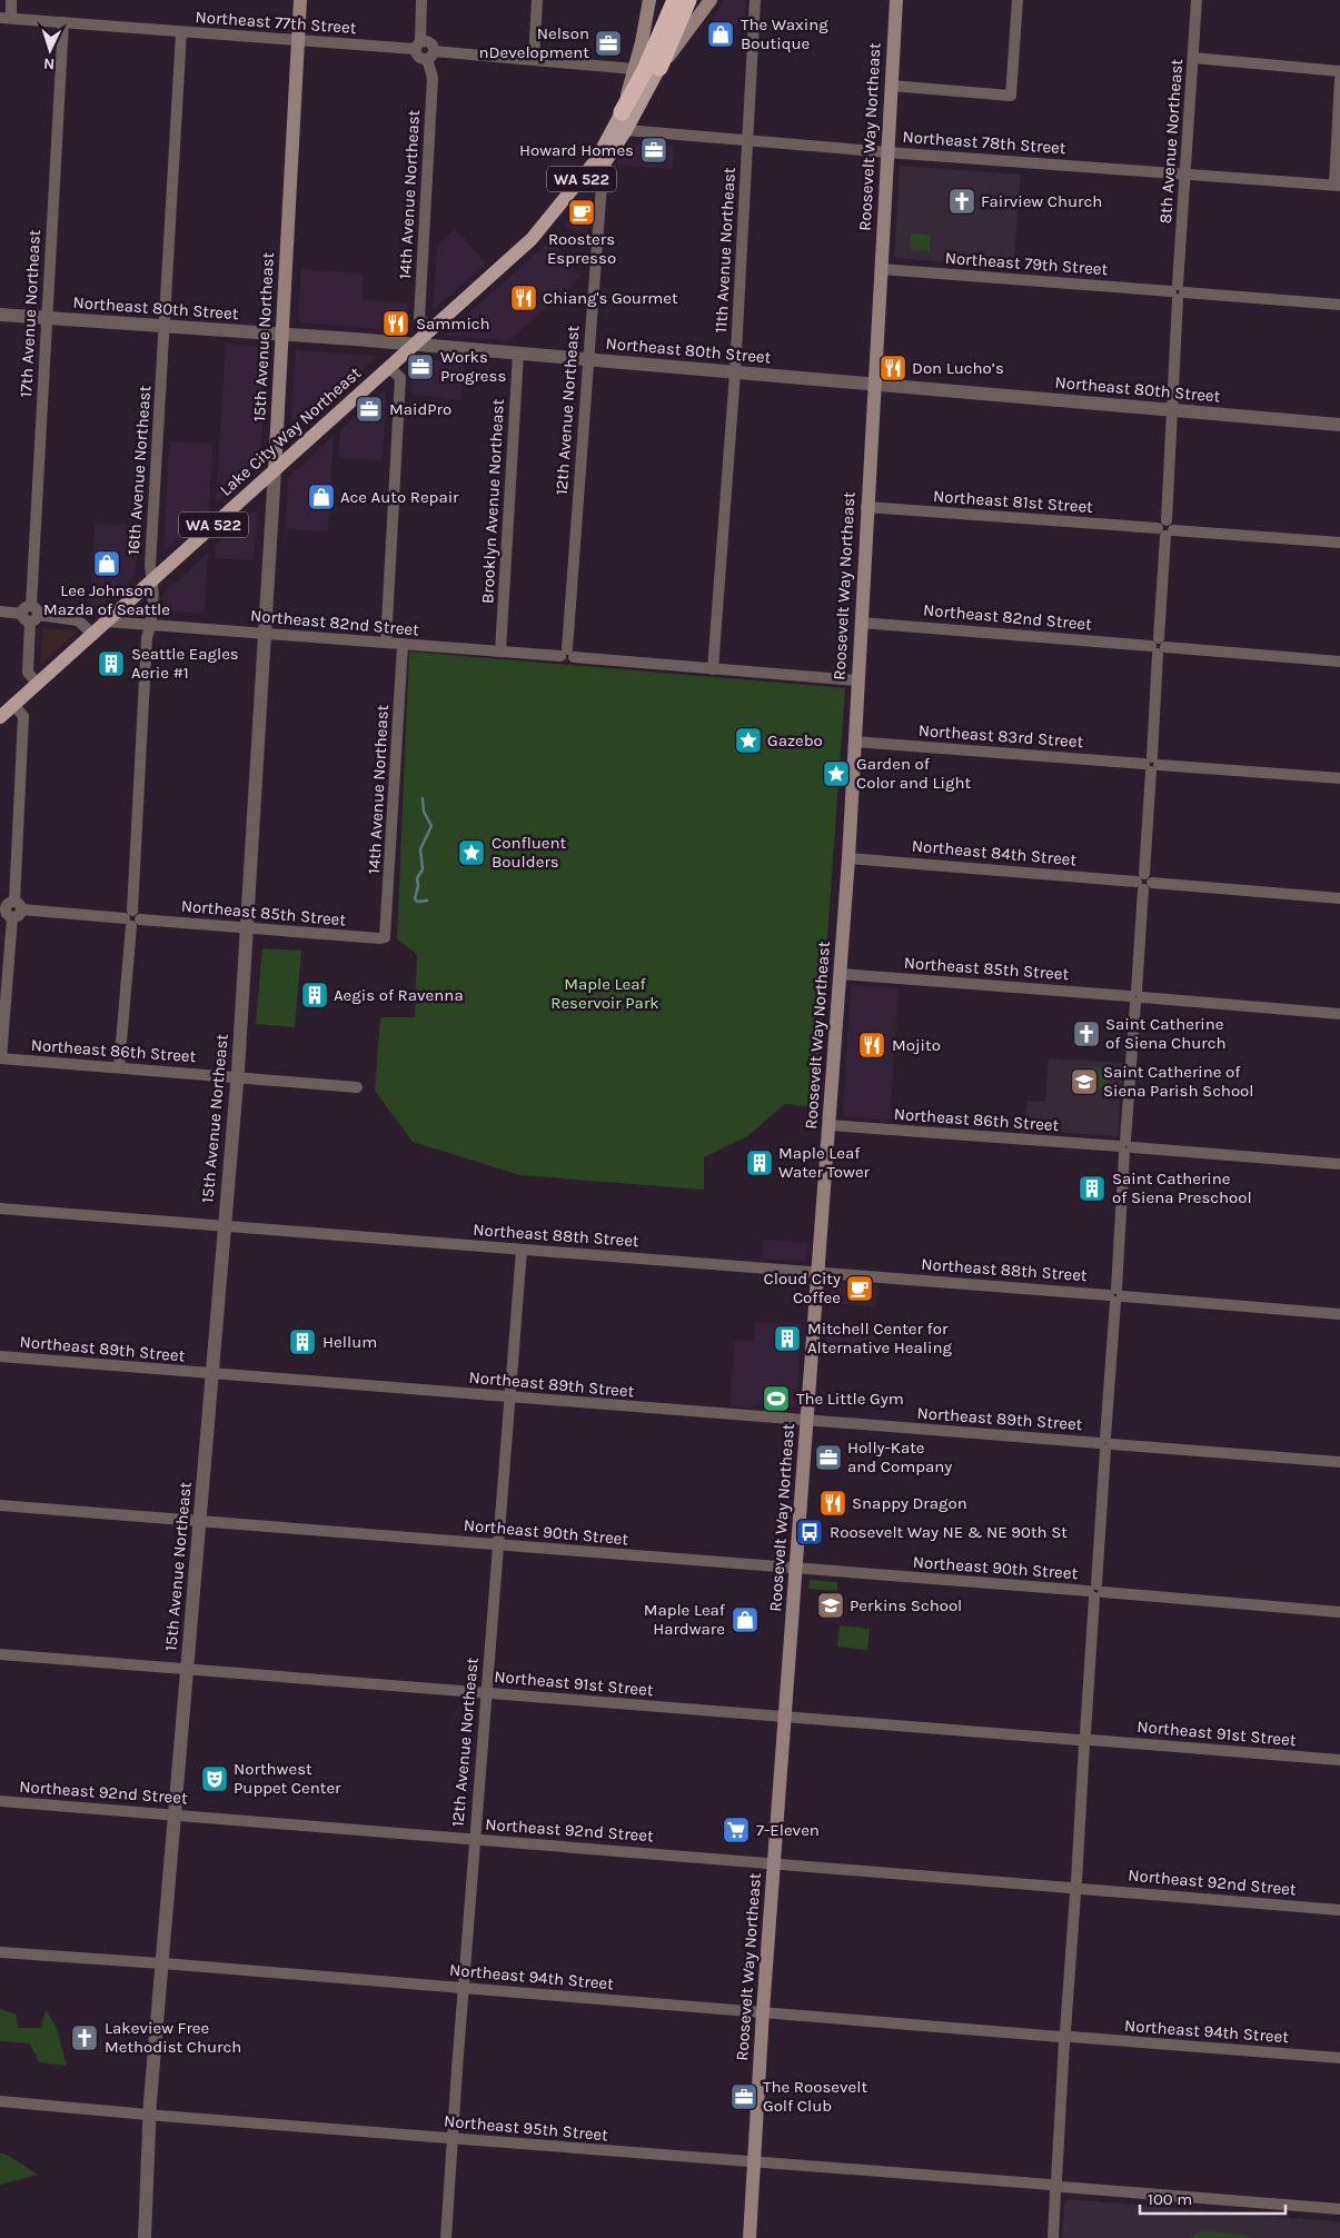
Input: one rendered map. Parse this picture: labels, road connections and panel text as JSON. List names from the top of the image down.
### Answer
{
  "streets": {
    "highway": ["WA 522"],
    "main road": ["Roosevelt Way Northeast", "15th Avenue Northeast", "Lake City Way Northeast"],
    "street": [
      "Northeast 77th Street",
      "8th Avenue Northeast",
      "Northeast 78th Street",
      "14th Avenue Northeast",
      "11th Avenue Northeast",
      "Northeast 79th Street",
      "Northeast 80th Street",
      "17th Avenue Northeast",
      "12th Avenue Northeast",
      "16th Avenue Northeast",
      "Brooklyn Avenue Northeast",
      "Northeast 81st Street",
      "Northeast 82nd Street",
      "Northeast 83rd Street",
      "Northeast 84th Street",
      "Northeast 85th Street",
      "Northeast 86th Street",
      "Northeast 88th Street",
      "Northeast 89th Street",
      "Northeast 90th Street",
      "Northeast 91st Street",
      "Northeast 92nd Street",
      "Northeast 94th Street",
      "Northeast 95th Street"
    ]
  },
  "crossings": [
    ["Northeast 77th Street", "17th Avenue Northeast"],
    ["Northeast 77th Street", "15th Avenue Northeast"],
    ["Northeast 77th Street", "16th Avenue Northeast"],
    ["Roosevelt Way Northeast", "Northeast 78th Street"],
    ["Roosevelt Way Northeast", "Northeast 79th Street"],
    ["Roosevelt Way Northeast", "Northeast 80th Street"],
    ["Roosevelt Way Northeast", "Northeast 81st Street"],
    ["Roosevelt Way Northeast", "Northeast 82nd Street"],
    ["Roosevelt Way Northeast", "Northeast 83rd Street"],
    ["Roosevelt Way Northeast", "Northeast 84th Street"],
    ["Roosevelt Way Northeast", "Northeast 85th Street"],
    ["Roosevelt Way Northeast", "Northeast 86th Street"],
    ["Roosevelt Way Northeast", "Northeast 88th Street"],
    ["Roosevelt Way Northeast", "Northeast 89th Street"],
    ["Roosevelt Way Northeast", "Northeast 90th Street"],
    ["Roosevelt Way Northeast", "Northeast 91st Street"],
    ["Roosevelt Way Northeast", "Northeast 92nd Street"],
    ["Roosevelt Way Northeast", "Northeast 94th Street"],
    ["Roosevelt Way Northeast", "Northeast 95th Street"],
    ["8th Avenue Northeast", "Northeast 78th Street"],
    ["8th Avenue Northeast", "Northeast 79th Street"],
    ["8th Avenue Northeast", "Northeast 80th Street"],
    ["8th Avenue Northeast", "Northeast 81st Street"],
    ["8th Avenue Northeast", "Northeast 82nd Street"],
    ["8th Avenue Northeast", "Northeast 83rd Street"],
    ["8th Avenue Northeast", "Northeast 84th Street"],
    ["8th Avenue Northeast", "Northeast 85th Street"],
    ["8th Avenue Northeast", "Northeast 86th Street"],
    ["8th Avenue Northeast", "Northeast 88th Street"],
    ["8th Avenue Northeast", "Northeast 89th Street"],
    ["8th Avenue Northeast", "Northeast 90th Street"],
    ["8th Avenue Northeast", "Northeast 91st Street"],
    ["8th Avenue Northeast", "Northeast 92nd Street"],
    ["8th Avenue Northeast", "Northeast 94th Street"],
    ["8th Avenue Northeast", "Northeast 95th Street"],
    ["Northeast 78th Street", "11th Avenue Northeast"],
    ["Northeast 78th Street", "Lake City Way Northeast"],
    ["WA 522", "Lake City Way Northeast"],
    ["14th Avenue Northeast", "Lake City Way Northeast"],
    ["14th Avenue Northeast", "Northeast 82nd Street"],
    ["14th Avenue Northeast", "Northeast 85th Street"],
    ["11th Avenue Northeast", "Northeast 80th Street"],
    ["11th Avenue Northeast", "Northeast 82nd Street"],
    ["Northeast 80th Street", "17th Avenue Northeast"],
    ["Northeast 80th Street", "15th Avenue Northeast"],
    ["Northeast 80th Street", "12th Avenue Northeast"],
    ["Northeast 80th Street", "Lake City Way Northeast"],
    ["Northeast 80th Street", "16th Avenue Northeast"],
    ["Northeast 80th Street", "Brooklyn Avenue Northeast"],
    ["17th Avenue Northeast", "Lake City Way Northeast"],
    ["15th Avenue Northeast", "Lake City Way Northeast"],
    ["15th Avenue Northeast", "Northeast 82nd Street"],
    ["15th Avenue Northeast", "Northeast 85th Street"],
    ["15th Avenue Northeast", "Northeast 86th Street"],
    ["15th Avenue Northeast", "Northeast 88th Street"],
    ["15th Avenue Northeast", "Northeast 89th Street"],
    ["15th Avenue Northeast", "Northeast 90th Street"],
    ["15th Avenue Northeast", "Northeast 91st Street"],
    ["15th Avenue Northeast", "Northeast 92nd Street"],
    ["15th Avenue Northeast", "Northeast 94th Street"],
    ["15th Avenue Northeast", "Northeast 95th Street"],
    ["12th Avenue Northeast", "Lake City Way Northeast"],
    ["12th Avenue Northeast", "Northeast 82nd Street"],
    ["12th Avenue Northeast", "Northeast 88th Street"],
    ["12th Avenue Northeast", "Northeast 89th Street"],
    ["12th Avenue Northeast", "Northeast 90th Street"],
    ["12th Avenue Northeast", "Northeast 91st Street"],
    ["12th Avenue Northeast", "Northeast 92nd Street"],
    ["12th Avenue Northeast", "Northeast 94th Street"],
    ["12th Avenue Northeast", "Northeast 95th Street"],
    ["Lake City Way Northeast", "16th Avenue Northeast"],
    ["Lake City Way Northeast", "Northeast 82nd Street"],
    ["16th Avenue Northeast", "Northeast 82nd Street"],
    ["16th Avenue Northeast", "Northeast 85th Street"],
    ["16th Avenue Northeast", "Northeast 86th Street"],
    ["Brooklyn Avenue Northeast", "Northeast 82nd Street"]
  ],
  "parks": ["Maple Leaf Reservoir Park"],
  "places": {
    "shop": [
      "The Waxing Boutique",
      "Ace Auto Repair",
      "Lee Johnson Mazda of Seattle",
      "Maple Leaf Hardware"
    ],
    "office": [
      "Nelson nDevelopment",
      "Howard Homes",
      "Works Progress",
      "MaidPro",
      "Holly-Kate and Company",
      "The Roosevelt Golf Club"
    ],
    "church": ["Fairview Church", "Saint Catherine of Siena Church", "Lakeview Free Methodist Church"],
    "cafe": ["Roosters Espresso", "Cloud City Coffee"],
    "restaurant": [
      "Chiang's Gourmet",
      "Sammich",
      "Don Lucho’s",
      "Mojito",
      "Snappy Dragon"
    ],
    "building": [
      "Seattle Eagles Aerie #1",
      "Aegis of Ravenna",
      "Maple Leaf Water Tower",
      "Saint Catherine of Siena Preschool",
      "Mitchell Center for Alternative Healing",
      "Hellum"
    ],
    "place": ["Gazebo", "Garden of Color and Light", "Confluent Boulders"],
    "school or university": ["Saint Catherine of Siena Parish School", "Perkins School"],
    "sports": ["The Little Gym"],
    "bus stop": ["Roosevelt Way NE & NE 90th St"],
    "theatre": ["Northwest Puppet Center"],
    "supermarket": ["7-Eleven"]
  },
  "scale_bar": "100 m",
  "north": "bottom"
}
